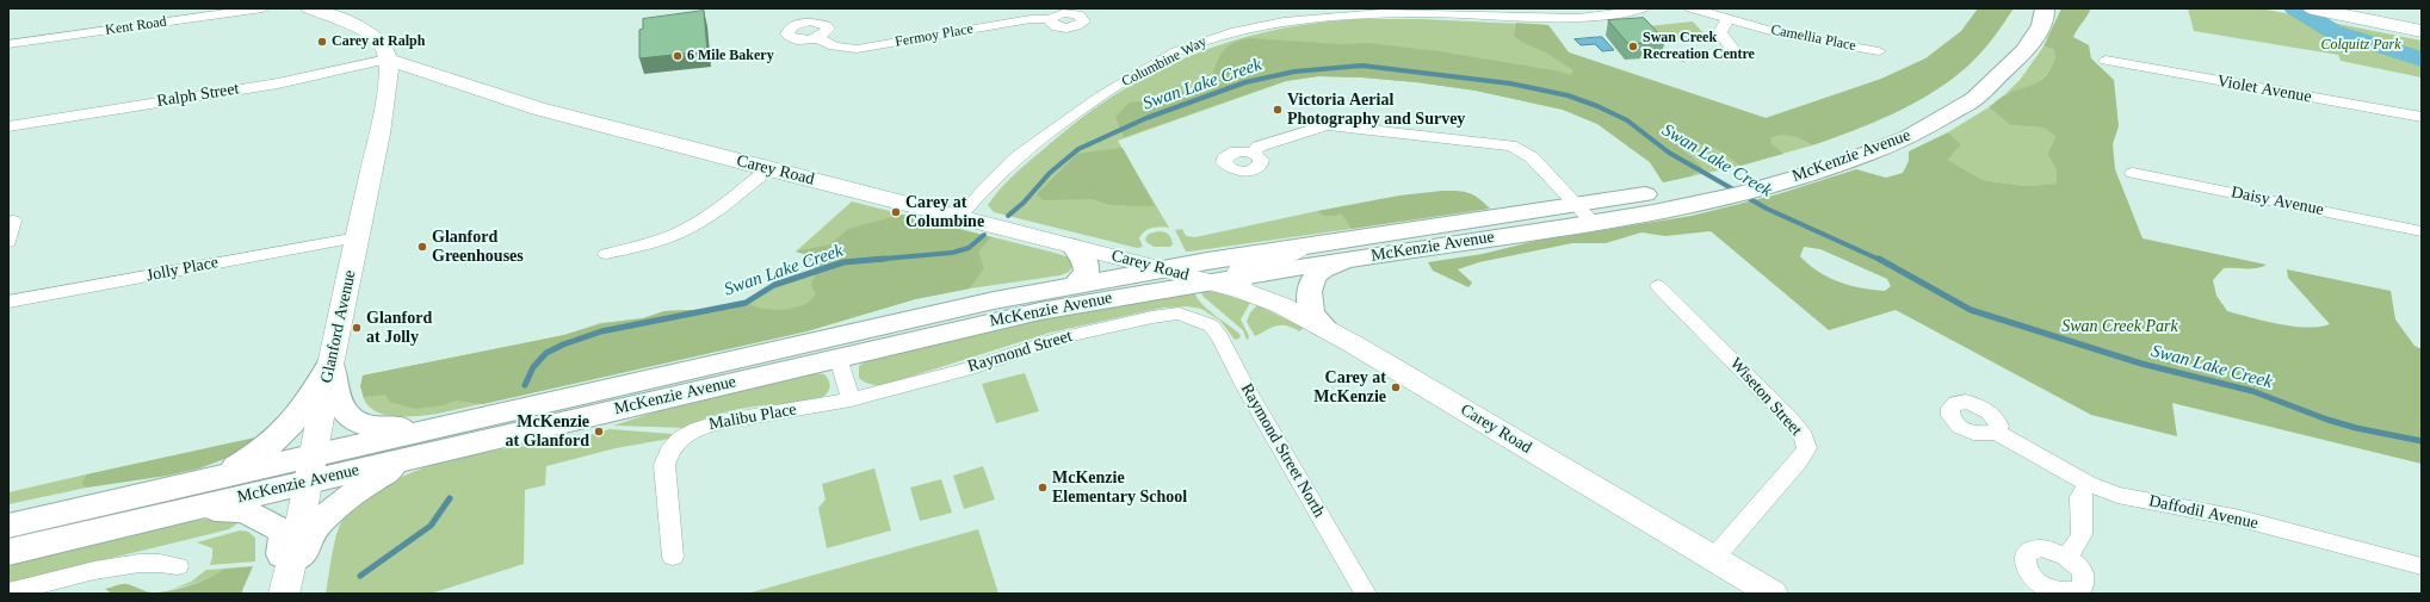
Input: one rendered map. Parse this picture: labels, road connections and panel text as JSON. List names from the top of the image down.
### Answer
{
  "streets": {
    "main road": ["McKenzie Avenue"],
    "street": [
      "Kent Road",
      "Fermoy Place",
      "Camellia Place",
      "Columbine Way",
      "Violet Avenue",
      "Ralph Street",
      "Carey Road",
      "Daisy Avenue",
      "Jolly Place",
      "Glanford Avenue",
      "Raymond Street",
      "Wiseton Street",
      "Malibu Place",
      "Raymond Street North",
      "Daffodil Avenue"
    ]
  },
  "crossings": [
    ["Columbine Way", "Carey Road"],
    ["Ralph Street", "Carey Road"],
    ["Ralph Street", "Glanford Avenue"],
    ["McKenzie Avenue", "Carey Road"],
    ["McKenzie Avenue", "Glanford Avenue"],
    ["Carey Road", "Glanford Avenue"],
    ["Carey Road", "Wiseton Street"],
    ["Jolly Place", "Glanford Avenue"],
    ["Raymond Street", "Malibu Place"],
    ["Raymond Street", "Raymond Street North"]
  ],
  "water": ["Swan Lake Creek"],
  "parks": ["Colquitz Park", "Swan Creek Park"],
  "places": [
    "Carey at Ralph",
    "Swan Creek Recreation Centre",
    "6 Mile Bakery",
    "Victoria Aerial Photography and Survey",
    "Carey at Columbine",
    "Glanford Greenhouses",
    "Glanford at Jolly",
    "Carey at McKenzie",
    "McKenzie at Glanford",
    "McKenzie Elementary School"
  ]
}
